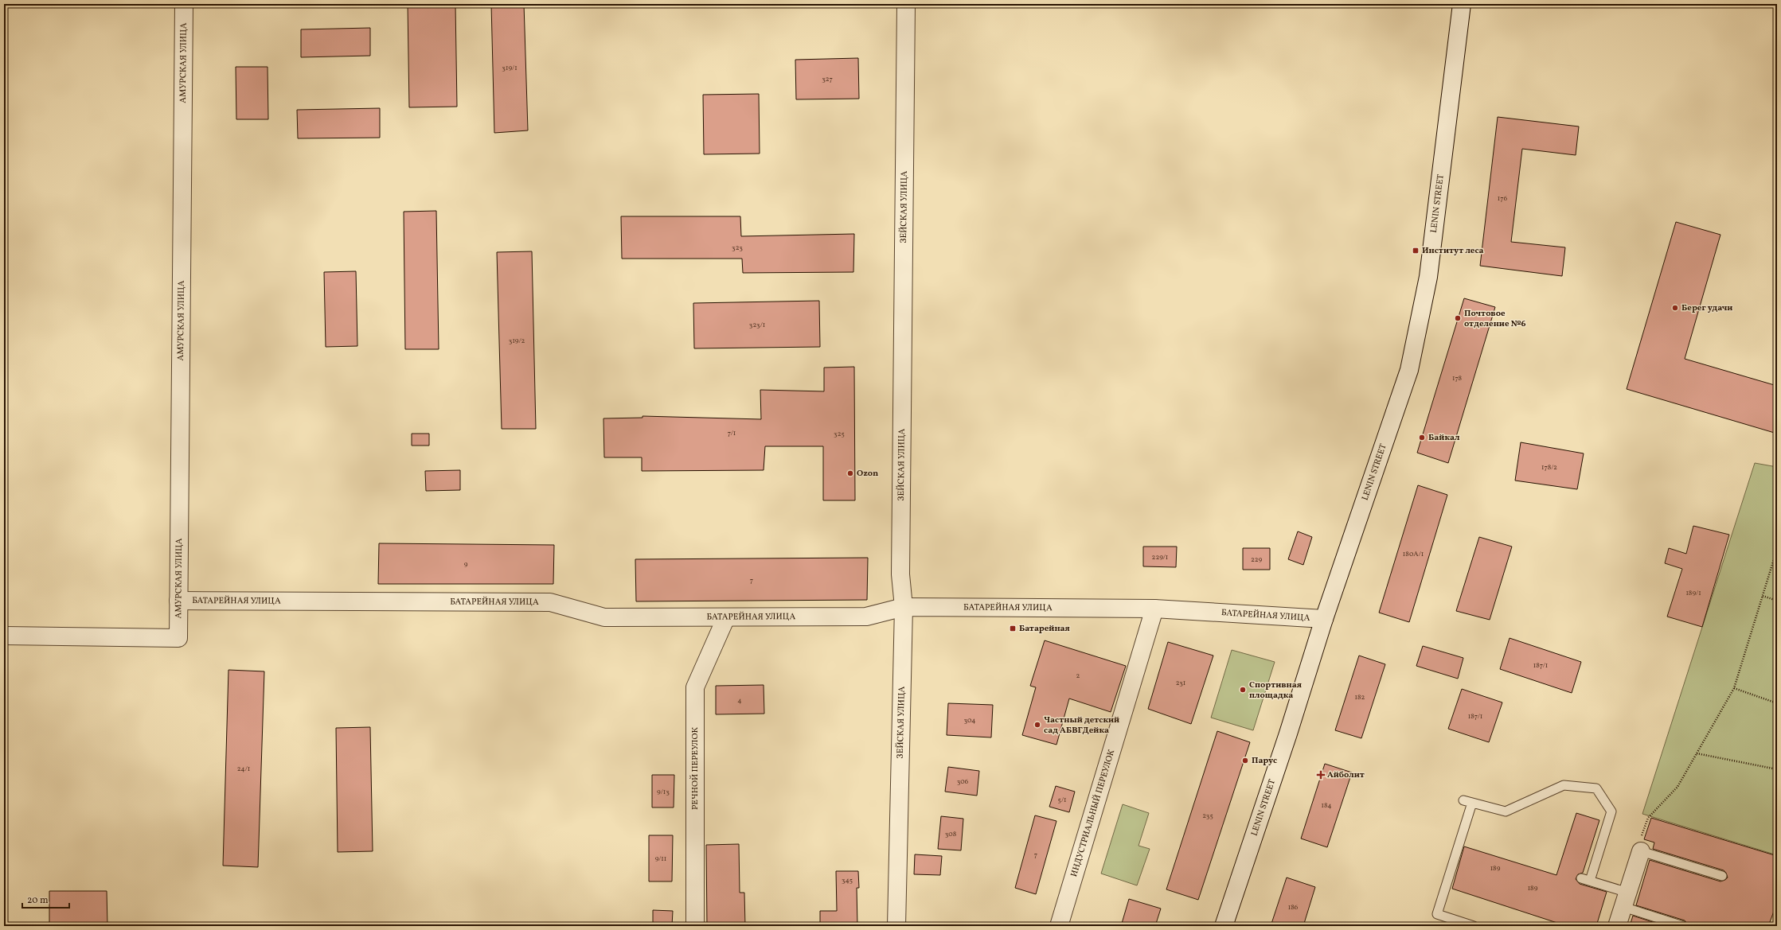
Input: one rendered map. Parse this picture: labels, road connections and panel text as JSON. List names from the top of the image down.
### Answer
{
  "streets": {
    "street": [
      "АМУРСКАЯ УЛИЦА",
      "LENIN STREET",
      "ЗЕЙСКАЯ УЛИЦА",
      "БАТАРЕЙНАЯ УЛИЦА",
      "РЕЧНОЙ ПЕРЕУЛОК",
      "ИНДУСТРИАЛЬНЫЙ ПЕРЕУЛОК"
    ]
  },
  "crossings": [
    ["АМУРСКАЯ УЛИЦА", "БАТАРЕЙНАЯ УЛИЦА"],
    ["LENIN STREET", "БАТАРЕЙНАЯ УЛИЦА"],
    ["ЗЕЙСКАЯ УЛИЦА", "БАТАРЕЙНАЯ УЛИЦА"],
    ["БАТАРЕЙНАЯ УЛИЦА", "РЕЧНОЙ ПЕРЕУЛОК"],
    ["БАТАРЕЙНАЯ УЛИЦА", "ИНДУСТРИАЛЬНЫЙ ПЕРЕУЛОК"]
  ],
  "places": {
    "transit": ["Институт леса", "Батарейная"],
    "other": [
      "Берег удачи",
      "Почтовое отделение №6",
      "Байкал",
      "Ozon",
      "Спортивная площадка",
      "Частный детский сад АБВГДейка",
      "Парус"
    ],
    "health": ["Айболит"]
  },
  "house_numbers": [
    "319/1",
    "327",
    "176",
    "323",
    "323/1",
    "319/2",
    "178",
    "7/1",
    "325",
    "178/2",
    "180А/1",
    "229/1",
    "229",
    "9",
    "7",
    "189/1",
    "187/1",
    "2",
    "231",
    "182",
    "4",
    "187/1",
    "304",
    "24/1",
    "306",
    "9/13",
    "5/1",
    "184",
    "235",
    "308",
    "7",
    "9/11",
    "189",
    "345",
    "189",
    "186"
  ],
  "scale_bar": "20 m"
}
